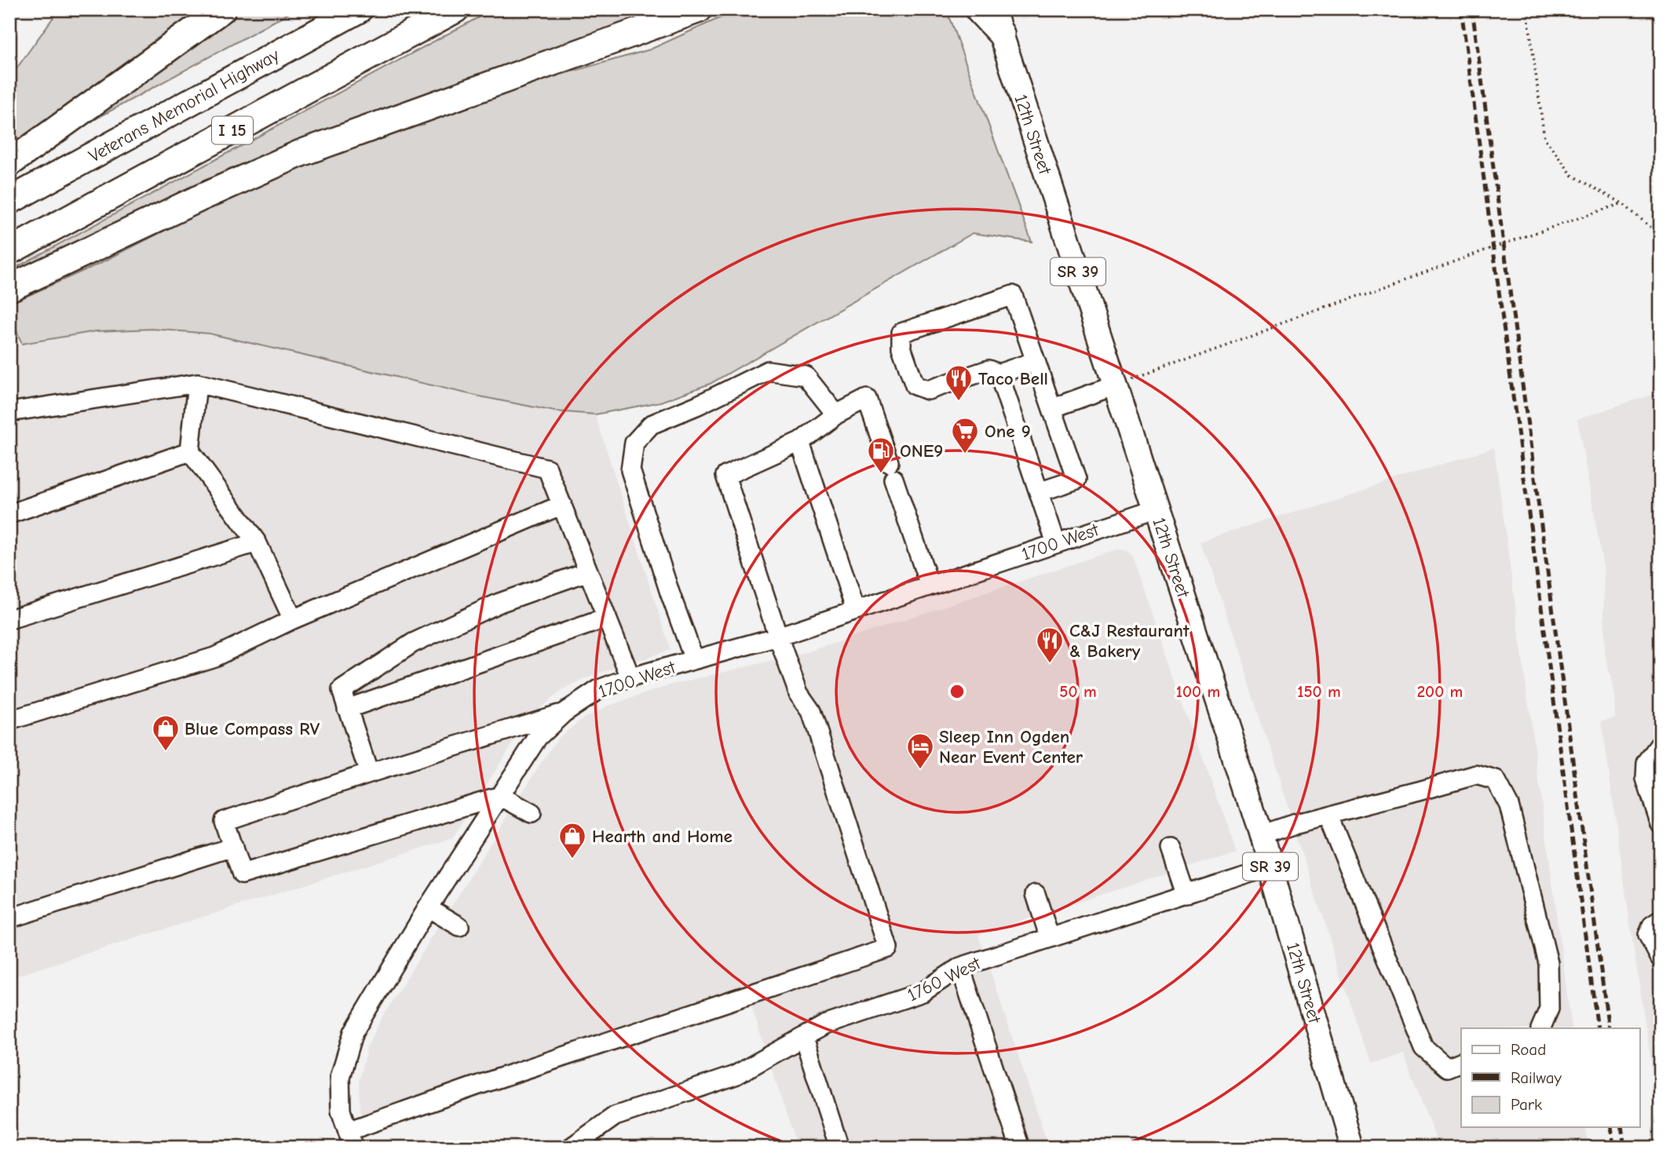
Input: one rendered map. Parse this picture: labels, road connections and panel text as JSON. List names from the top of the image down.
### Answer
{
  "streets": {
    "highway": ["Veterans Memorial Highway", "I 15"],
    "main road": ["12th Street", "SR 39"],
    "street": ["1700 West", "1760 West"]
  },
  "crossings": [
    ["12th Street", "1700 West"],
    ["12th Street", "1760 West"]
  ],
  "places": {
    "restaurant": ["Taco Bell", "C&J Restaurant & Bakery"],
    "supermarket": ["One 9"],
    "fuel station": ["ONE9"],
    "shop": ["Blue Compass RV", "Hearth and Home"],
    "hotel": ["Sleep Inn Ogden Near Event Center"]
  },
  "legend": ["Road", "Railway", "Park"],
  "rings": [
    "50 m",
    "100 m",
    "150 m",
    "200 m"
  ]
}
